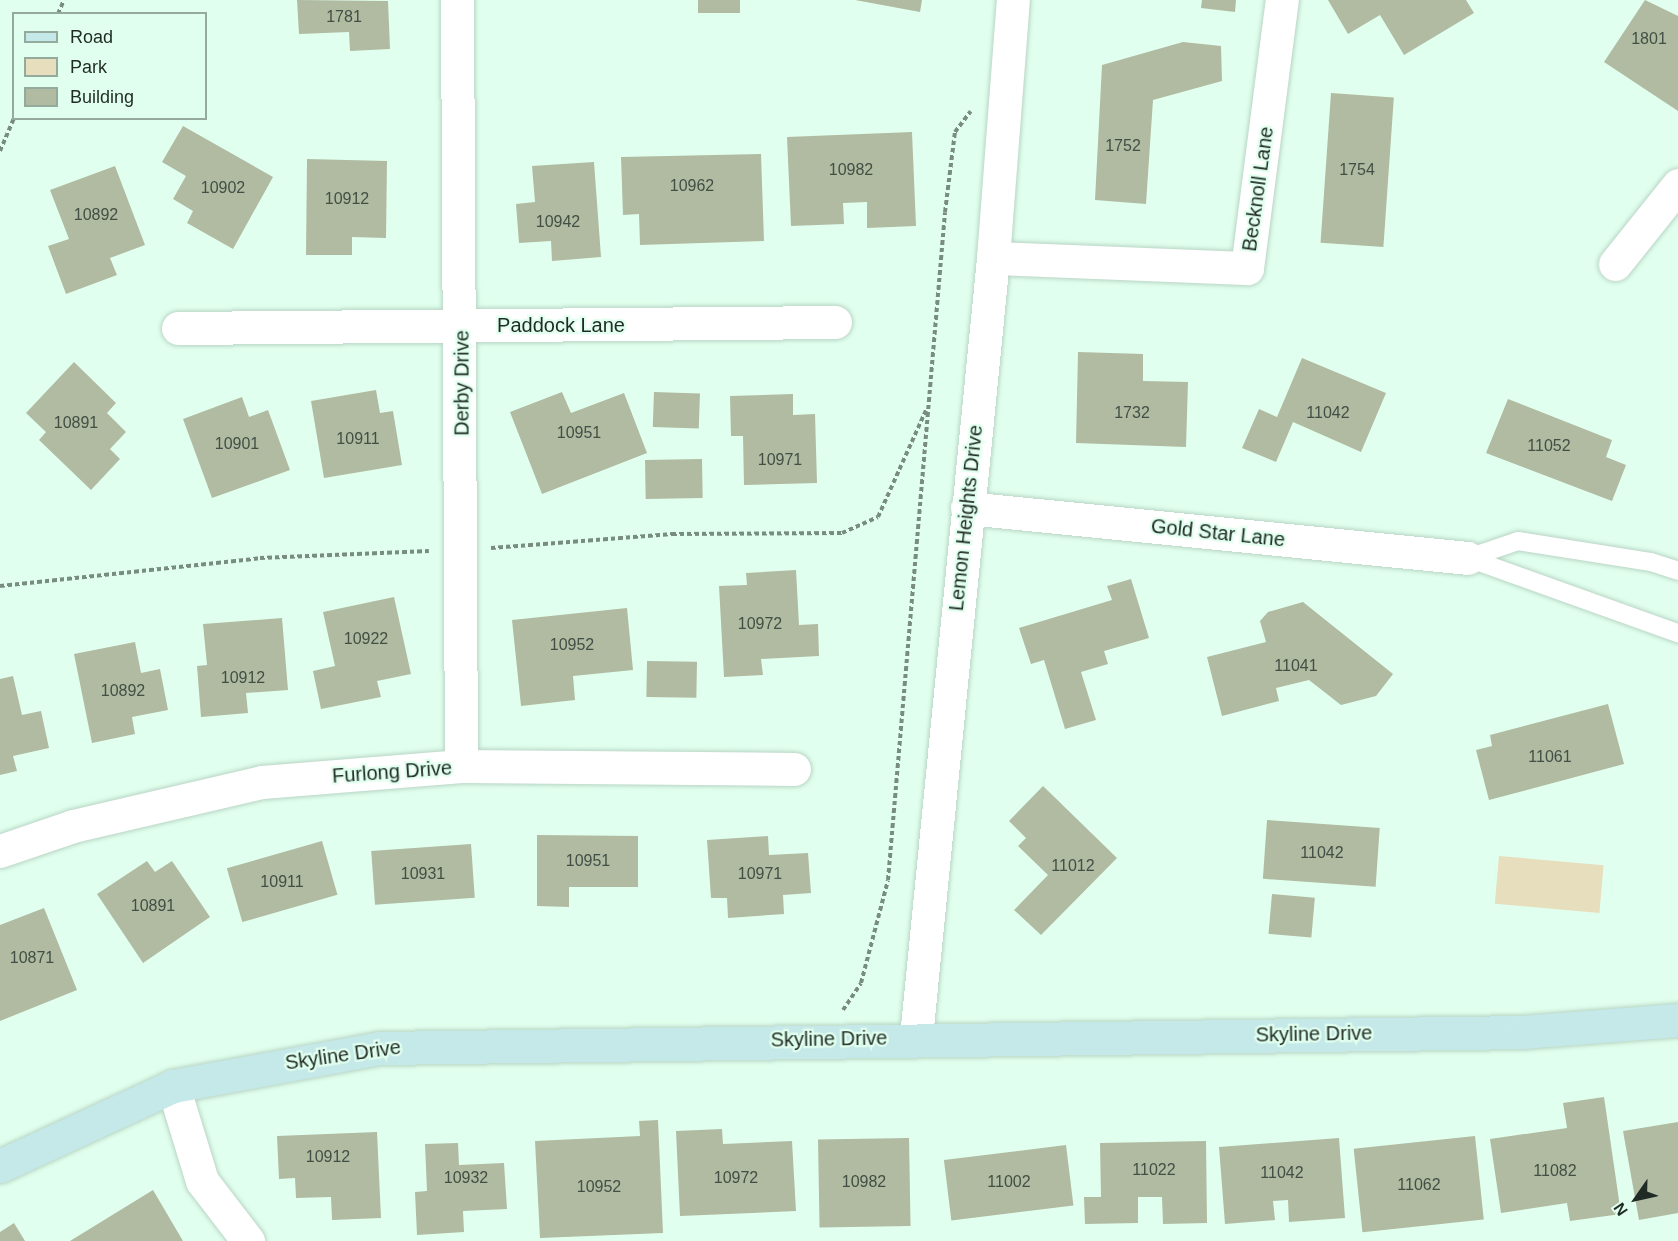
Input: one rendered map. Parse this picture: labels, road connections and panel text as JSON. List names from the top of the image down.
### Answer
{
  "streets": {
    "street": [
      "Becknoll Lane",
      "Paddock Lane",
      "Derby Drive",
      "Lemon Heights Drive",
      "Gold Star Lane",
      "Furlong Drive",
      "Skyline Drive"
    ]
  },
  "crossings": [
    ["Becknoll Lane", "Lemon Heights Drive"],
    ["Paddock Lane", "Derby Drive"],
    ["Derby Drive", "Furlong Drive"],
    ["Lemon Heights Drive", "Gold Star Lane"],
    ["Lemon Heights Drive", "Skyline Drive"]
  ],
  "house_numbers": [
    "1781",
    "1801",
    "1752",
    "10982",
    "1754",
    "10962",
    "10902",
    "10912",
    "10892",
    "10942",
    "1732",
    "11042",
    "10891",
    "10951",
    "10911",
    "10901",
    "11052",
    "10971",
    "10972",
    "10922",
    "10952",
    "11041",
    "10912",
    "10892",
    "11061",
    "11042",
    "10951",
    "11012",
    "10931",
    "10971",
    "10911",
    "10891",
    "10871",
    "10912",
    "11022",
    "11082",
    "11042",
    "10932",
    "10972",
    "10982",
    "11002",
    "11062",
    "10952"
  ],
  "legend": ["Road", "Park", "Building"],
  "north": "bottom left"
}
